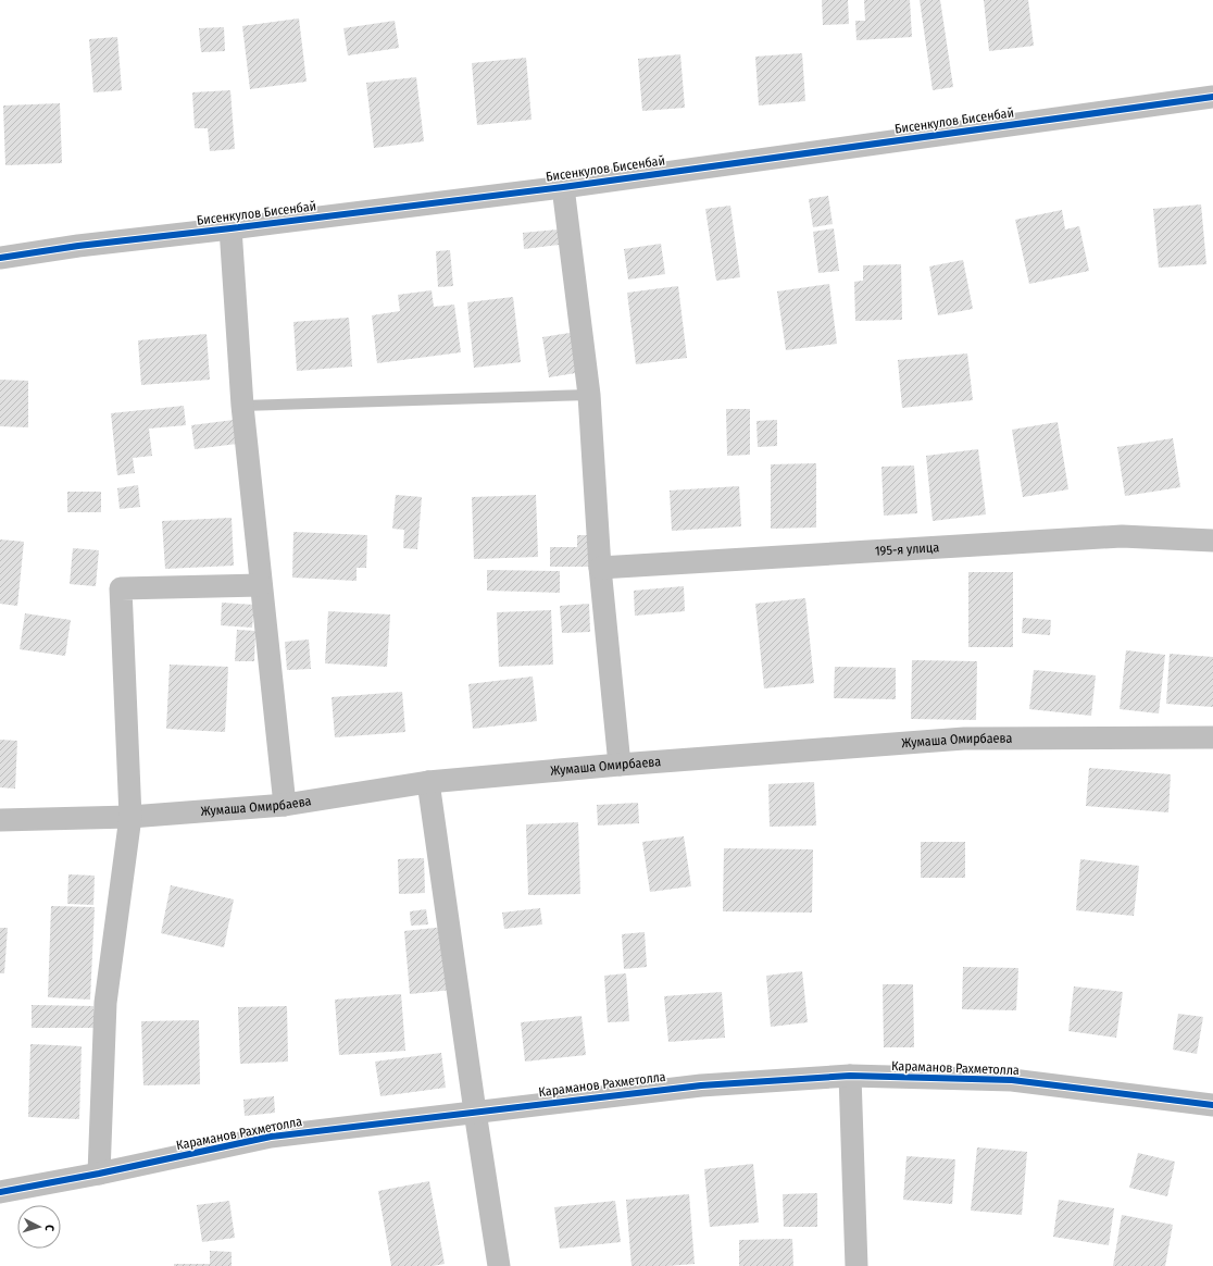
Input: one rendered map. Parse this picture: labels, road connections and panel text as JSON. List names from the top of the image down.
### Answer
{
  "streets": {
    "street": [
      "Бисенкулов Бисенбай",
      "195-я улица",
      "Жумаша Омирбаева",
      "Караманов Рахметолла"
    ]
  },
  "north": "right"
}
